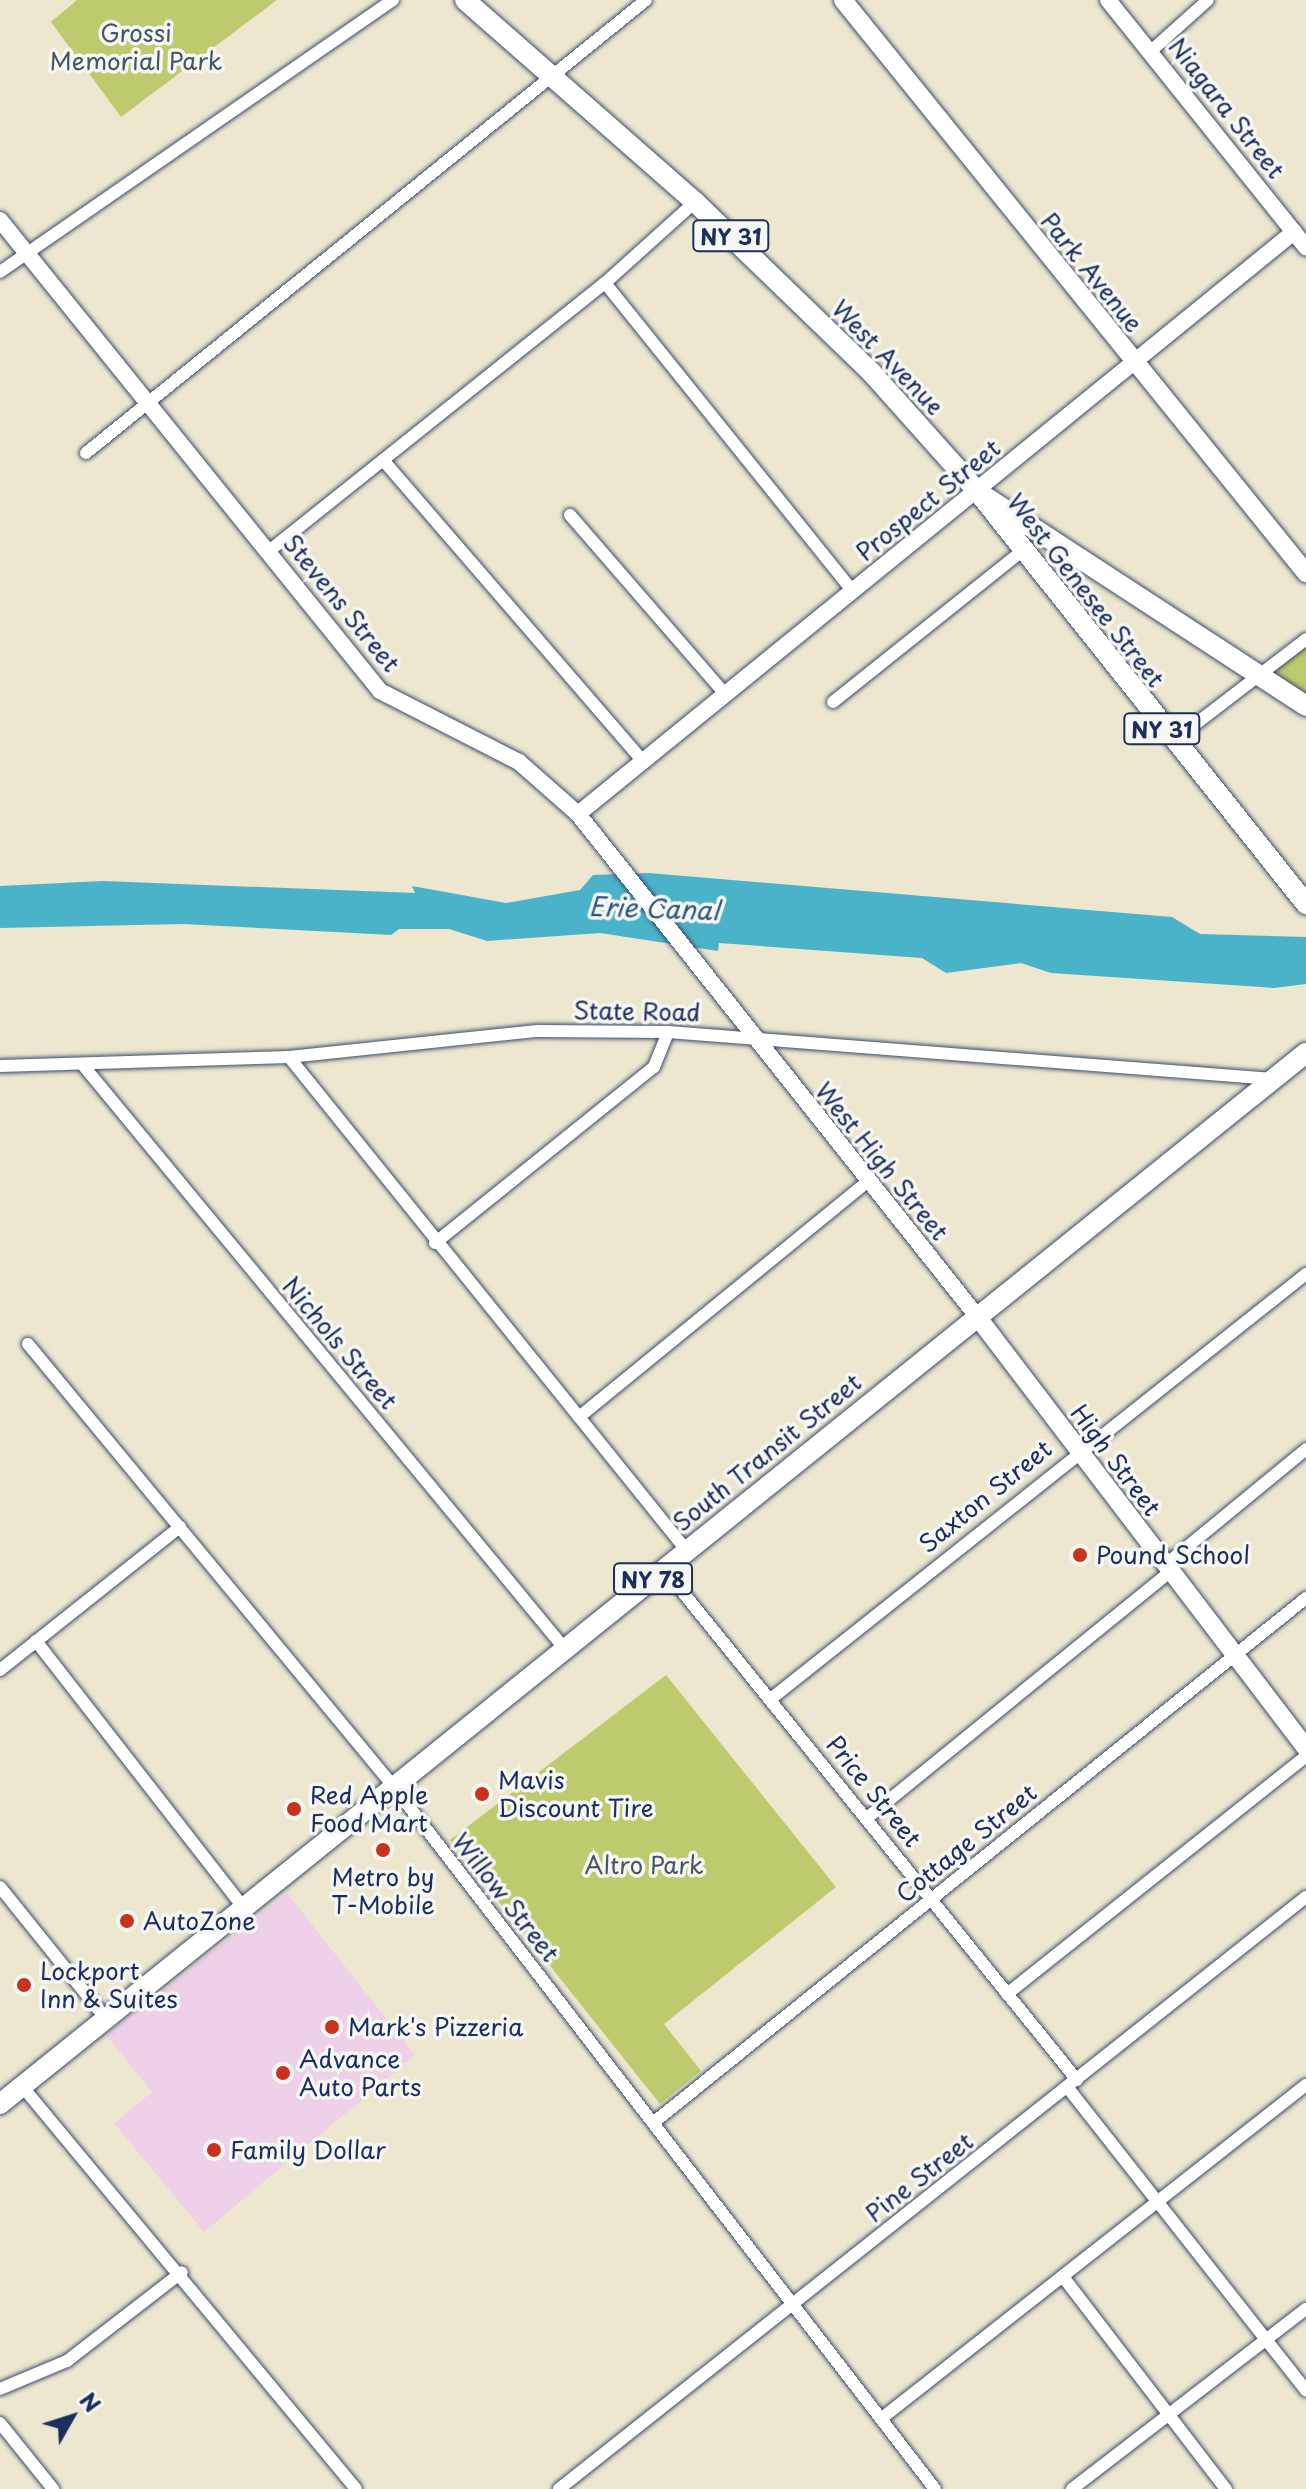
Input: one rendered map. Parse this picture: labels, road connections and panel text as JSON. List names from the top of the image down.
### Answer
{
  "streets": {
    "main road": [
      "NY 31",
      "Park Avenue",
      "West Avenue",
      "West Genesee Street",
      "South Transit Street",
      "High Street",
      "NY 78"
    ],
    "street": [
      "Niagara Street",
      "Prospect Street",
      "Stevens Street",
      "State Road",
      "West High Street",
      "Nichols Street",
      "Saxton Street",
      "Price Street",
      "Cottage Street",
      "Willow Street",
      "Pine Street"
    ]
  },
  "crossings": [
    ["Niagara Street", "Prospect Street"],
    ["Park Avenue", "Prospect Street"],
    ["West Avenue", "Prospect Street"],
    ["West Avenue", "West Genesee Street"],
    ["Prospect Street", "West Genesee Street"],
    ["Prospect Street", "Stevens Street"],
    ["Stevens Street", "State Road"],
    ["Stevens Street", "West High Street"],
    ["State Road", "West High Street"],
    ["State Road", "Nichols Street"],
    ["State Road", "South Transit Street"],
    ["West High Street", "South Transit Street"],
    ["West High Street", "High Street"],
    ["Nichols Street", "South Transit Street"],
    ["South Transit Street", "High Street"],
    ["South Transit Street", "Price Street"],
    ["South Transit Street", "Willow Street"],
    ["High Street", "Saxton Street"],
    ["High Street", "Cottage Street"],
    ["Saxton Street", "Price Street"],
    ["Price Street", "Cottage Street"],
    ["Price Street", "Pine Street"],
    ["Cottage Street", "Willow Street"],
    ["Willow Street", "Pine Street"]
  ],
  "water": ["Erie Canal"],
  "parks": ["Grossi Memorial Park", "Altro Park"],
  "places": [
    "Pound School",
    "Mavis Discount Tire",
    "Red Apple Food Mart",
    "Metro by T-Mobile",
    "AutoZone",
    "Lockport Inn & Suites",
    "Mark's Pizzeria",
    "Advance Auto Parts",
    "Family Dollar"
  ],
  "north": "top right"
}
